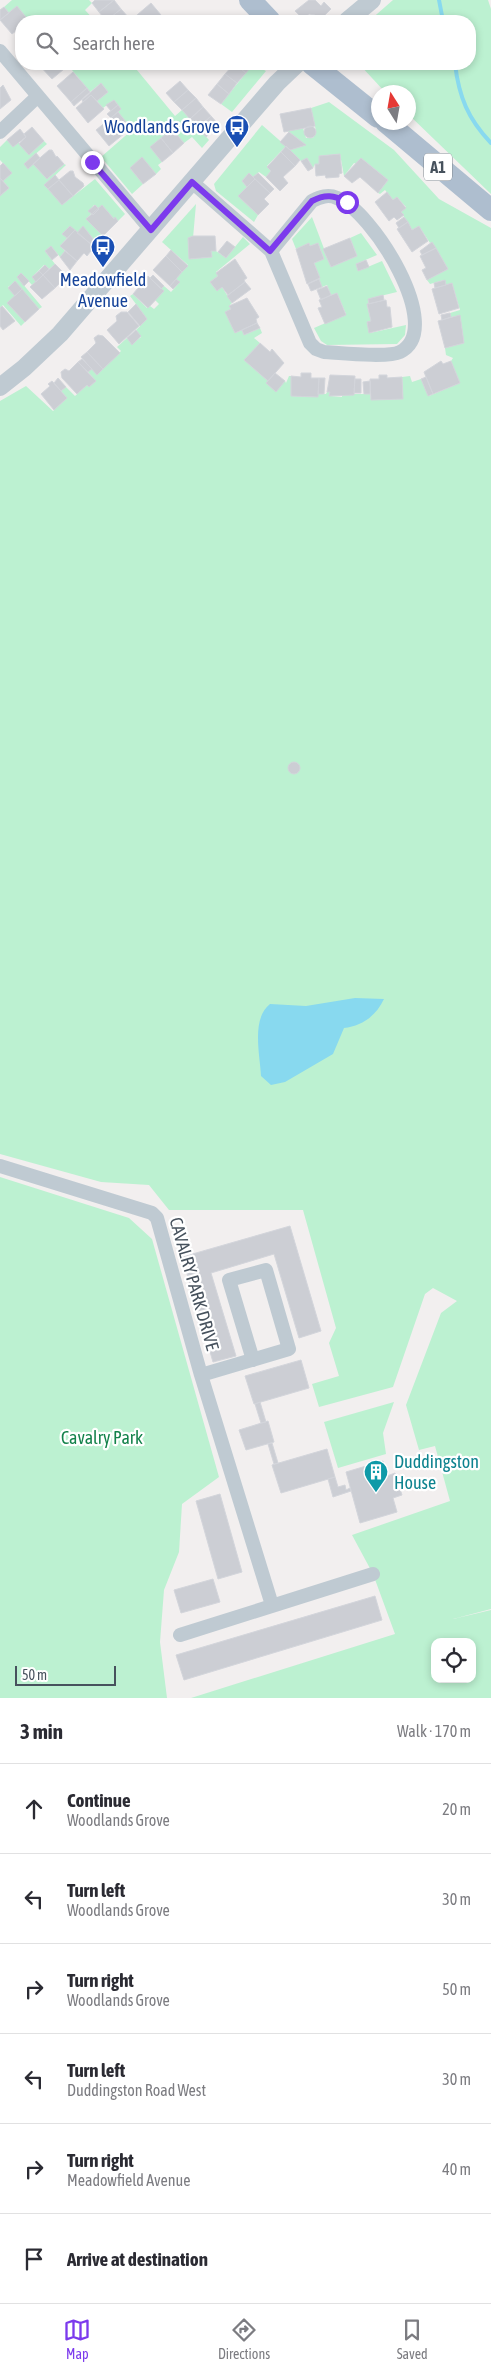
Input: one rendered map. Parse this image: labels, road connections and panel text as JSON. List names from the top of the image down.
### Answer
{
  "streets": {
    "main road": ["A1"],
    "street": ["CAVALRY PARK DRIVE"]
  },
  "parks": ["Cavalry Park"],
  "places": {
    "bus stop": ["Woodlands Grove", "Meadowfield Avenue"],
    "building": ["Duddingston House"]
  },
  "scale_bar": "50 m",
  "north": "top",
  "page": {
    "search": "Search here",
    "scale": "50 m",
    "heading": ["3 min", "Walk · 170 m"],
    "list": [
      ["Continue", "Woodlands Grove", "20 m"],
      ["Turn left", "Woodlands Grove", "30 m"],
      ["Turn right", "Woodlands Grove", "50 m"],
      ["Turn left", "Duddingston Road West", "30 m"],
      ["Turn right", "Meadowfield Avenue", "40 m"],
      "Arrive at destination"
    ],
    "nav": ["Map", "Directions", "Saved"]
  }
}
